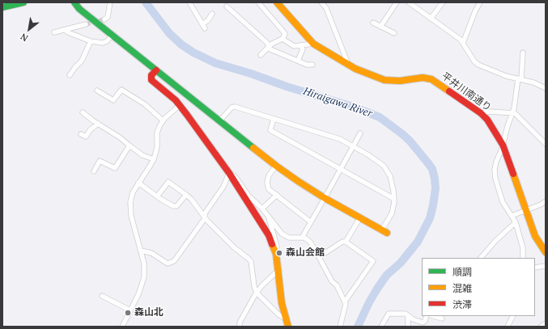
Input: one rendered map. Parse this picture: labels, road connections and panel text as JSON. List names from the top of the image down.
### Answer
{
  "streets": {
    "street": ["平井川南通り"]
  },
  "water": ["Hiraigawa River"],
  "places": ["森山会館", "森山北"],
  "legend": ["順調", "混雑", "渋滞"],
  "north": "bottom left"
}
